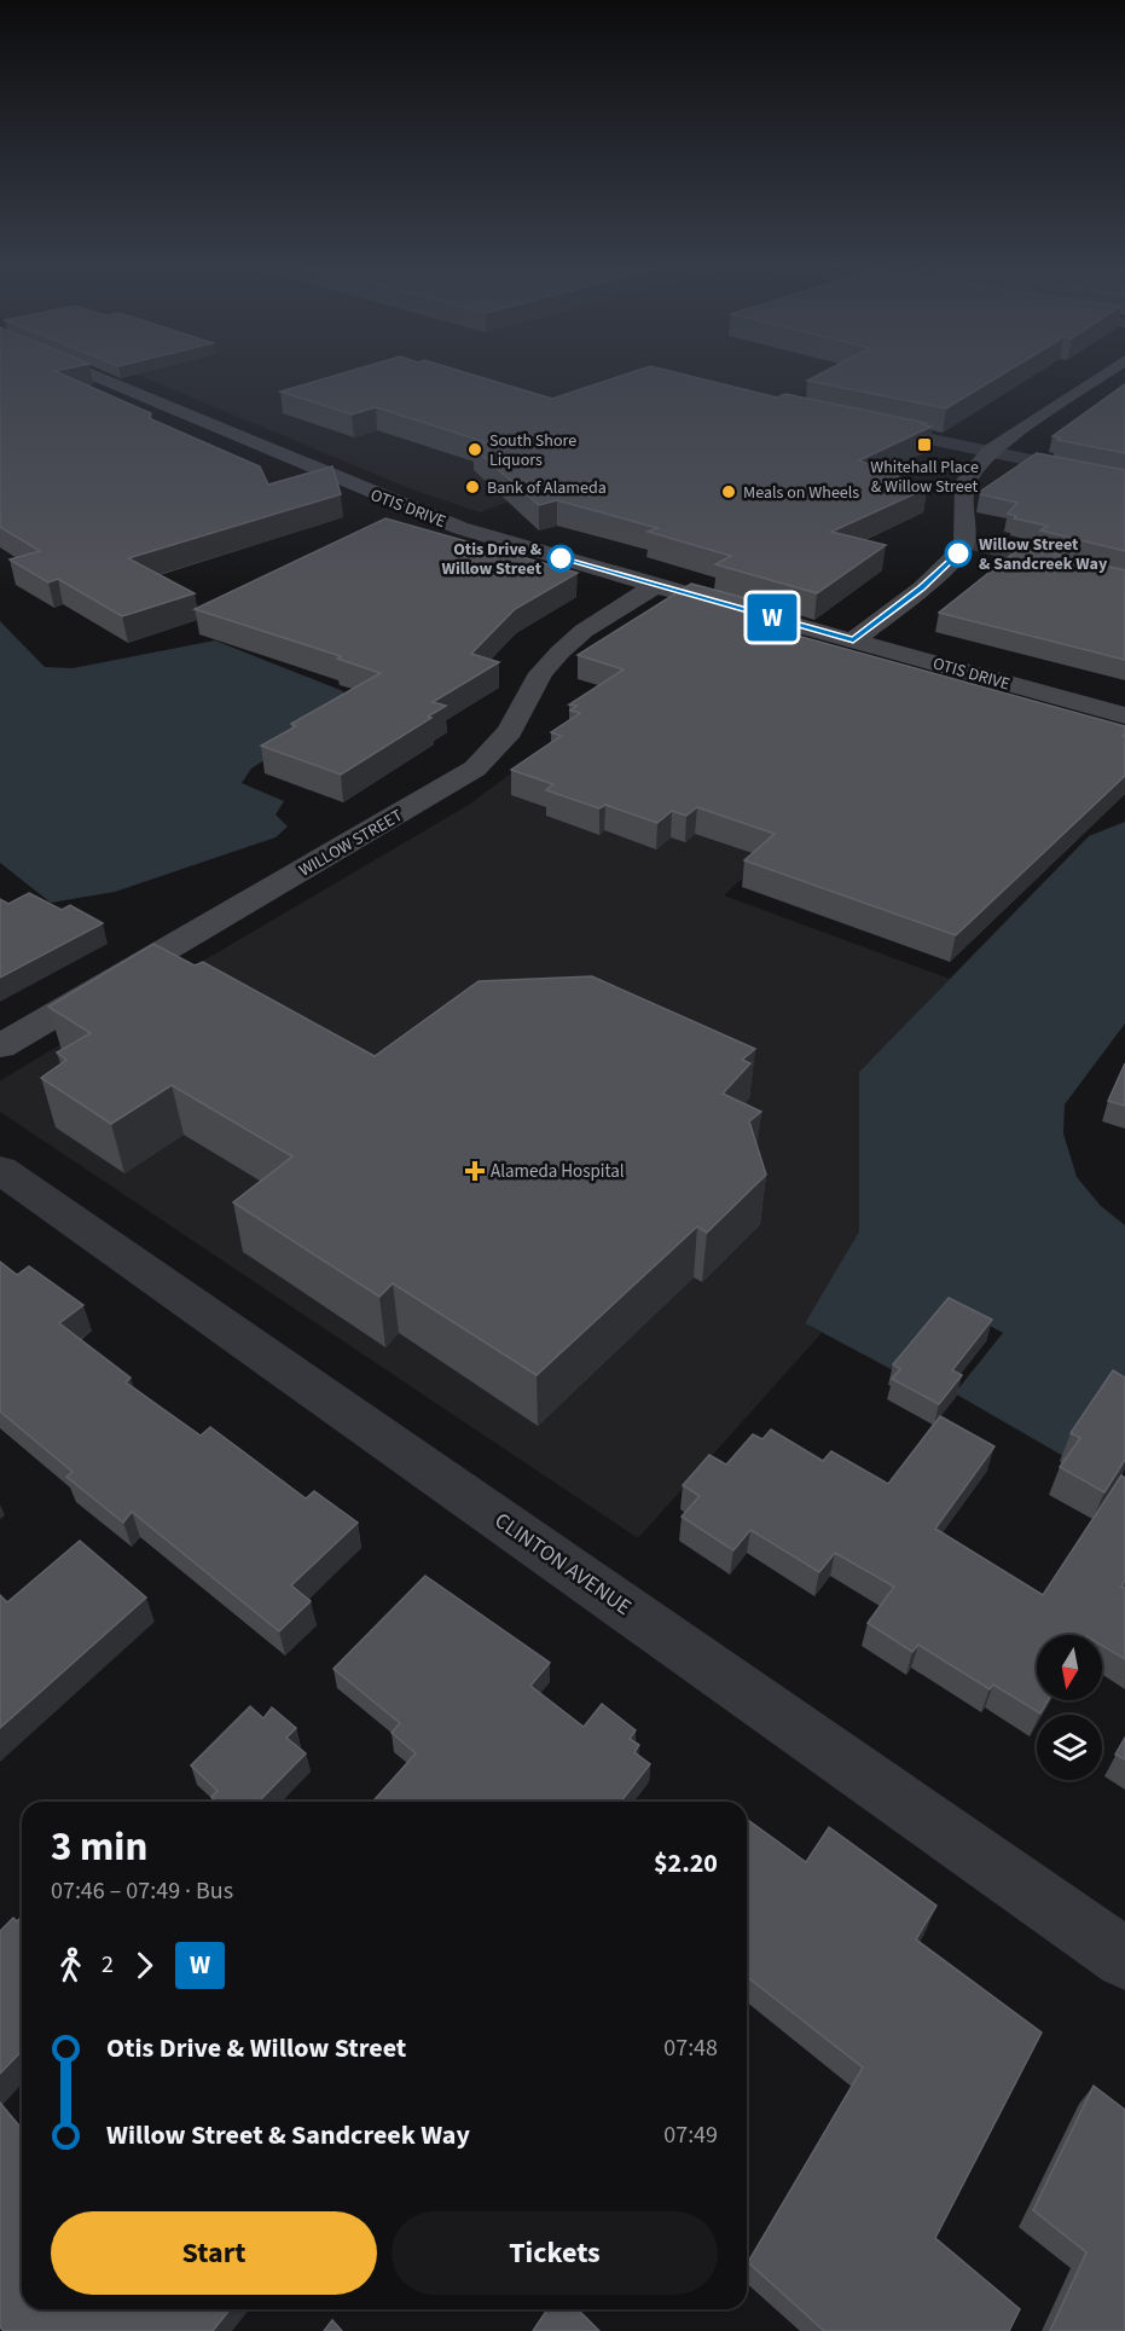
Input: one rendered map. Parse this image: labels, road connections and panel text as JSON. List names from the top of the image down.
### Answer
{
  "streets": {
    "street": ["OTIS DRIVE", "WILLOW STREET", "CLINTON AVENUE"]
  },
  "crossings": [
    ["OTIS DRIVE", "WILLOW STREET"]
  ],
  "places": {
    "transit": ["Whitehall Place & Willow Street"],
    "other": [
      "South Shore Liquors",
      "Bank of Alameda",
      "Meals on Wheels",
      "Willow Street & Sandcreek Way",
      "Otis Drive & Willow Street"
    ],
    "health": ["Alameda Hospital"]
  },
  "lines": ["bus line W"],
  "north": "bottom",
  "page": {
    "on_map": "W",
    "heading": ["3 min", "07:46 – 07:49 · Bus", "$2.20"],
    "legs": ["2", "W"],
    "list": [
      {
        "name": "Otis Drive & Willow Street",
        "value": "07:48"
      },
      {
        "name": "Willow Street & Sandcreek Way",
        "value": "07:49"
      }
    ],
    "buttons": ["Start", "Tickets"]
  }
}
